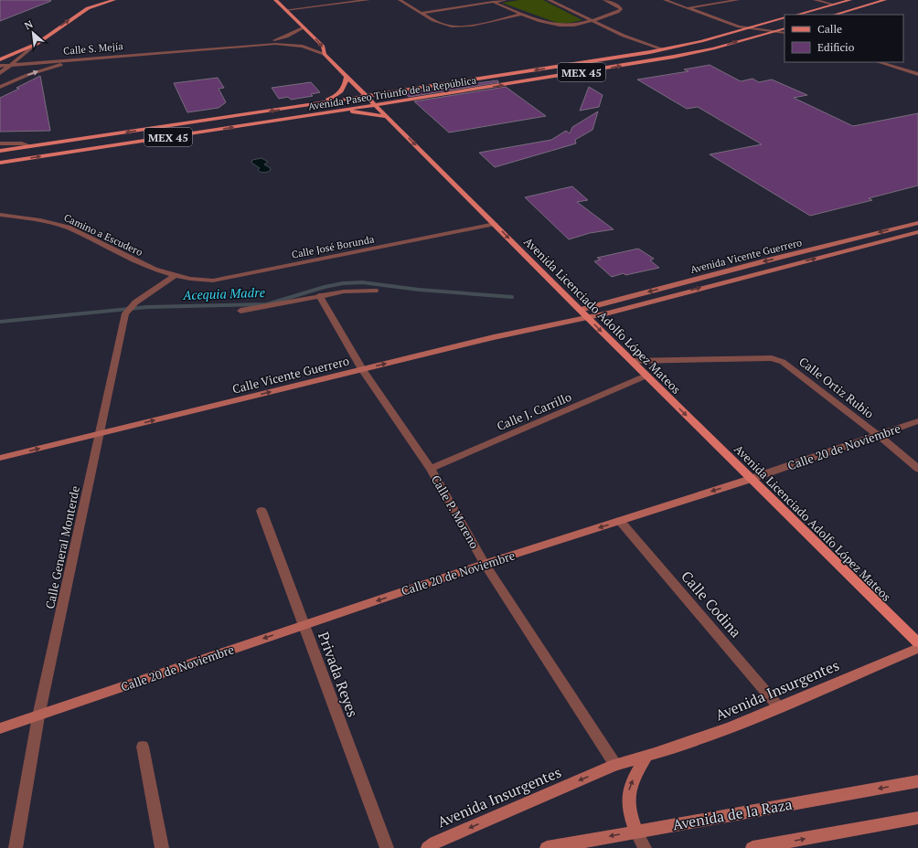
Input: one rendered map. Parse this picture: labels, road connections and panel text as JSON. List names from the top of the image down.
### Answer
{
  "streets": {
    "main road": [
      "MEX 45",
      "Avenida Paseo Triunfo de la República",
      "Avenida Vicente Guerrero",
      "Avenida Licenciado Adolfo López Mateos",
      "Calle Vicente Guerrero",
      "Calle 20 de Noviembre",
      "Avenida Insurgentes",
      "Avenida de la Raza"
    ],
    "street": [
      "Calle S. Mejía",
      "Camino a Escudero",
      "Calle José Borunda",
      "Calle Ortiz Rubio",
      "Calle J. Carrillo",
      "Calle P. Moreno",
      "Calle General Monterde",
      "Calle Codina",
      "Privada Reyes"
    ]
  },
  "crossings": [
    ["Calle S. Mejía", "Avenida Licenciado Adolfo López Mateos"],
    ["MEX 45", "Avenida Paseo Triunfo de la República"],
    ["Avenida Paseo Triunfo de la República", "Avenida Licenciado Adolfo López Mateos"],
    ["Camino a Escudero", "Calle José Borunda"],
    ["Camino a Escudero", "Calle General Monterde"],
    ["Calle José Borunda", "Avenida Licenciado Adolfo López Mateos"],
    ["Calle José Borunda", "Calle General Monterde"],
    ["Avenida Vicente Guerrero", "Avenida Licenciado Adolfo López Mateos"],
    ["Avenida Vicente Guerrero", "Calle Vicente Guerrero"],
    ["Avenida Licenciado Adolfo López Mateos", "Calle Vicente Guerrero"],
    ["Avenida Licenciado Adolfo López Mateos", "Calle Ortiz Rubio"],
    ["Avenida Licenciado Adolfo López Mateos", "Calle J. Carrillo"],
    ["Avenida Licenciado Adolfo López Mateos", "Calle 20 de Noviembre"],
    ["Calle Vicente Guerrero", "Calle P. Moreno"],
    ["Calle Vicente Guerrero", "Calle General Monterde"],
    ["Calle Ortiz Rubio", "Calle 20 de Noviembre"],
    ["Calle J. Carrillo", "Calle P. Moreno"],
    ["Calle 20 de Noviembre", "Calle P. Moreno"],
    ["Calle 20 de Noviembre", "Calle General Monterde"],
    ["Calle 20 de Noviembre", "Calle Codina"],
    ["Calle 20 de Noviembre", "Privada Reyes"],
    ["Calle P. Moreno", "Avenida Insurgentes"],
    ["Calle Codina", "Avenida Insurgentes"]
  ],
  "one_way": [
    "Avenida Licenciado Adolfo López Mateos",
    "Calle Vicente Guerrero",
    "Calle 20 de Noviembre",
    "Avenida Insurgentes"
  ],
  "water": ["Acequia Madre"],
  "legend": ["Calle", "Edificio"],
  "north": "top left"
}
